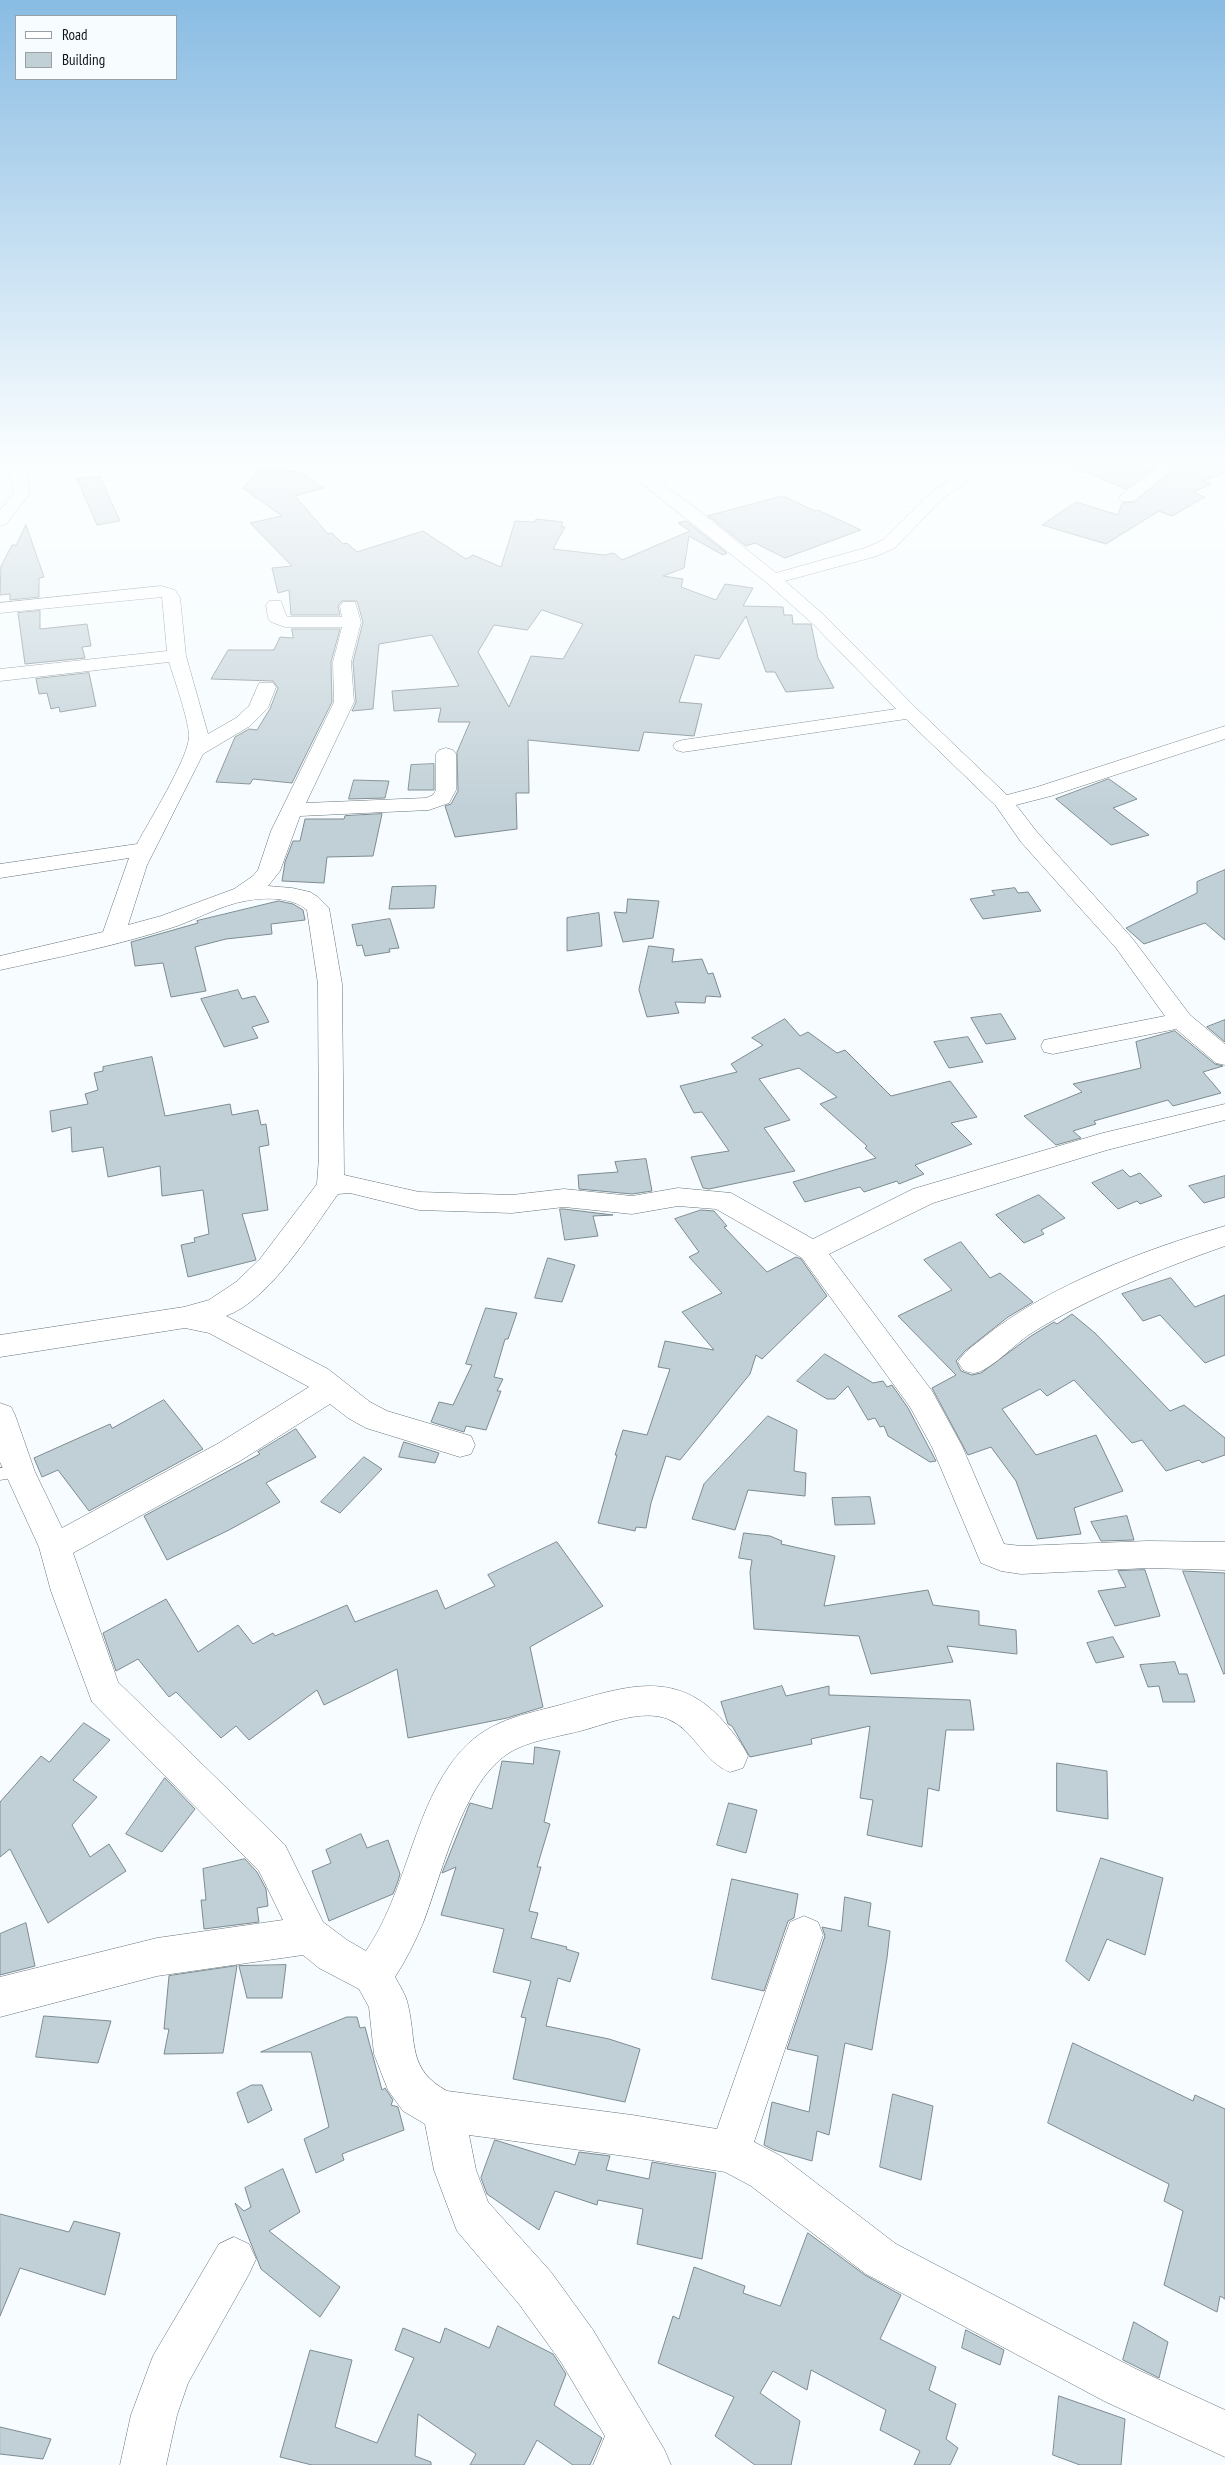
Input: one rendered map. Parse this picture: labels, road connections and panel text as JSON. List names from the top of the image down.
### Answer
{
  "legend": ["Road", "Building"]
}
